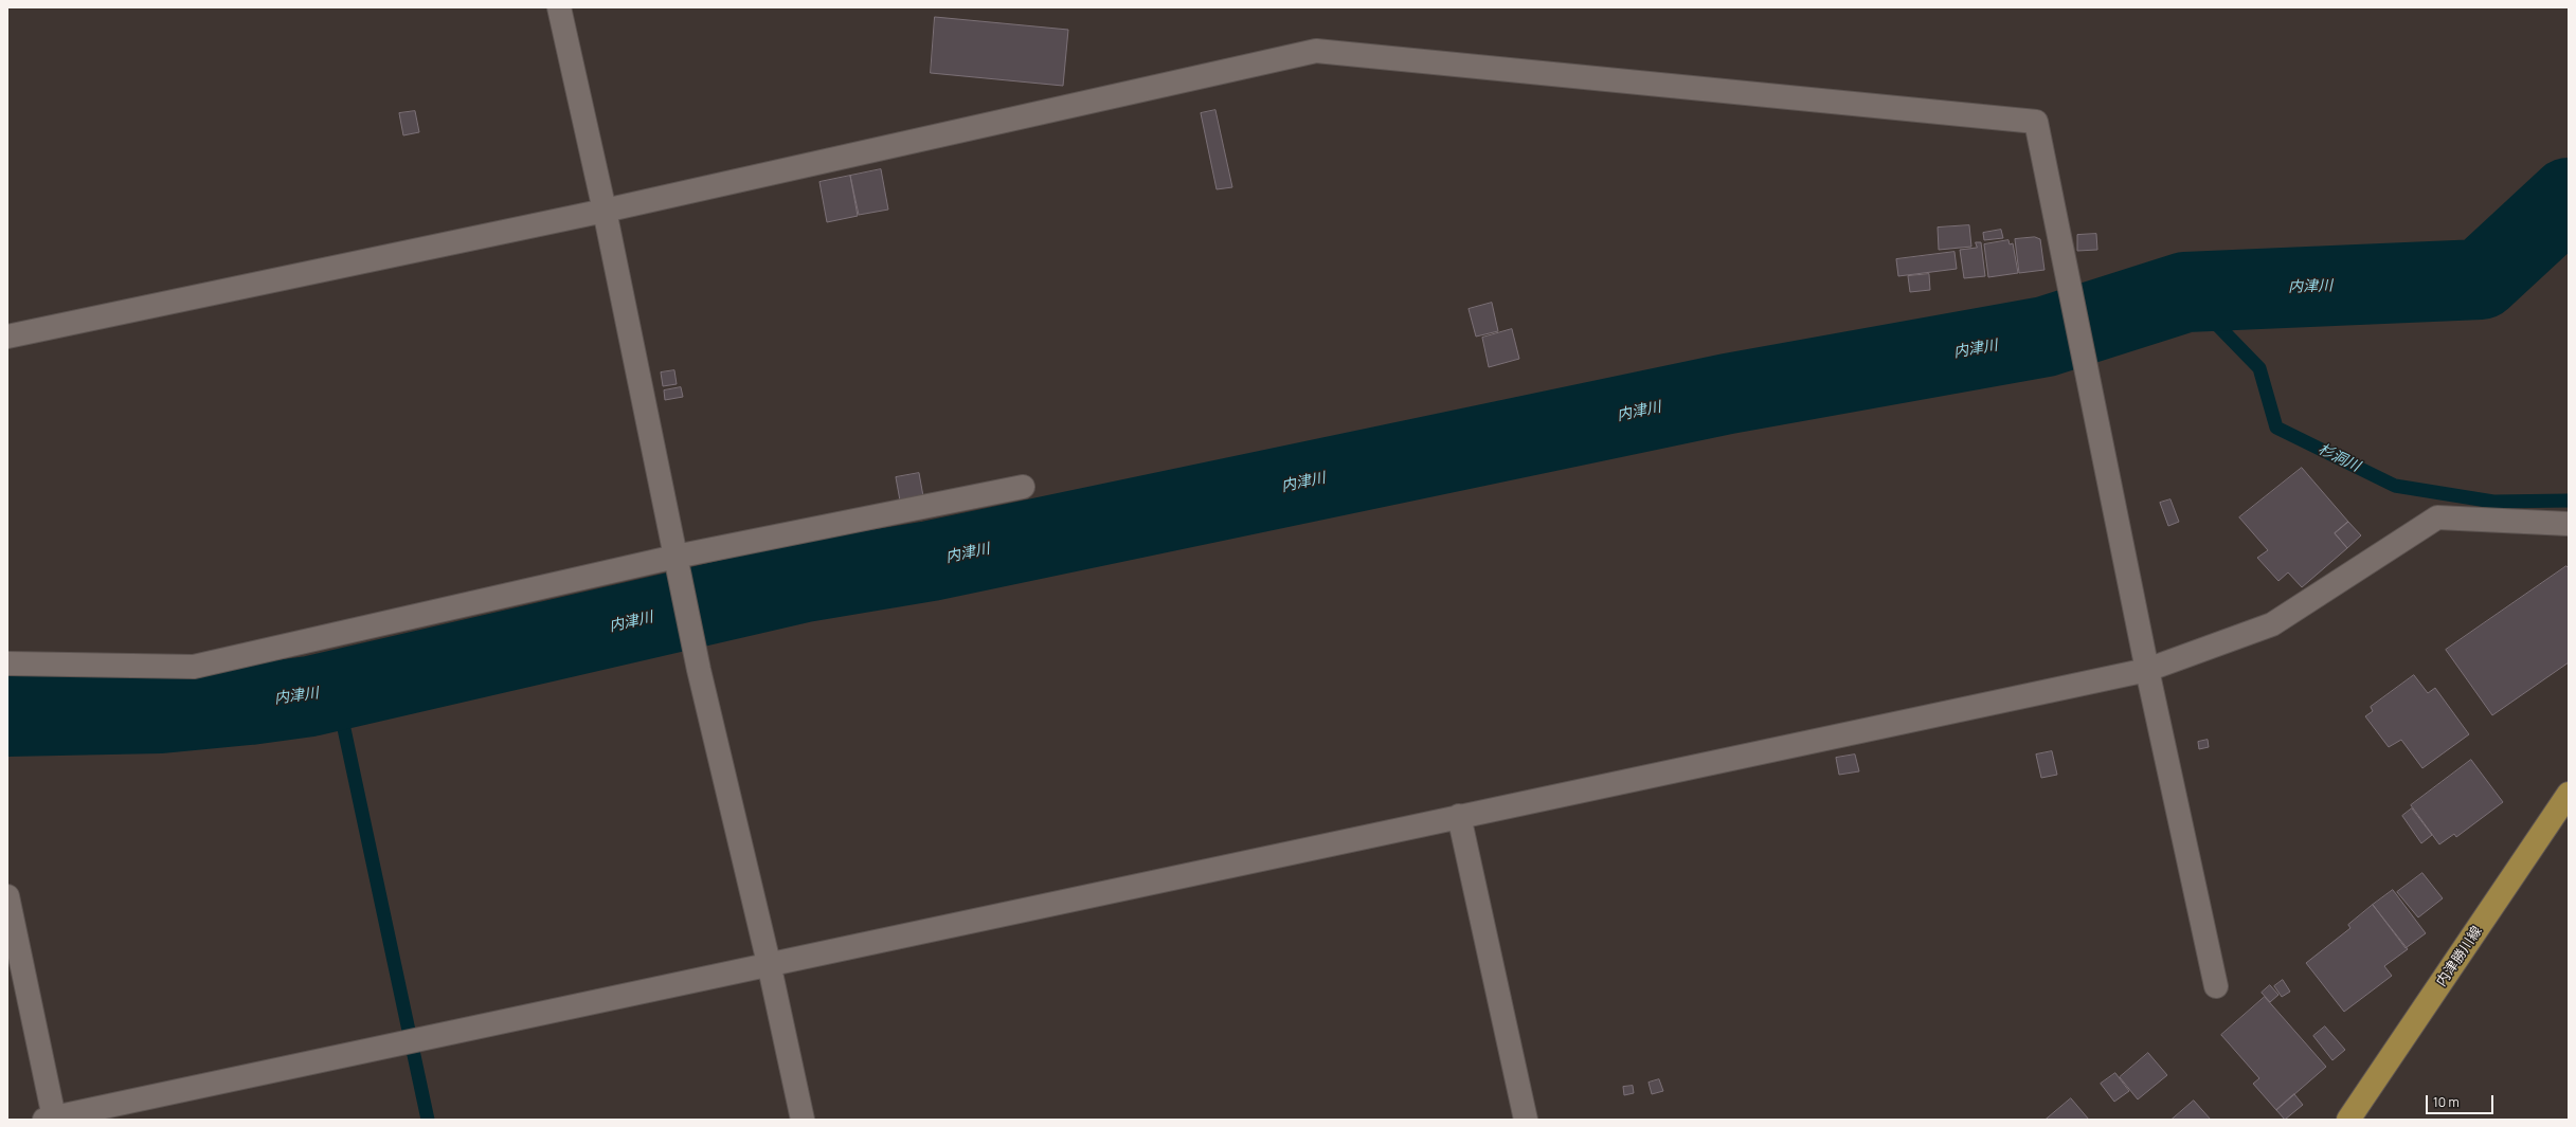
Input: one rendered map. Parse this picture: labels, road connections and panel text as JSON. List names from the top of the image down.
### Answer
{
  "streets": {
    "main road": ["内津勝川線"]
  },
  "water": ["内津川", "杉洞川"],
  "scale_bar": "10 m"
}
